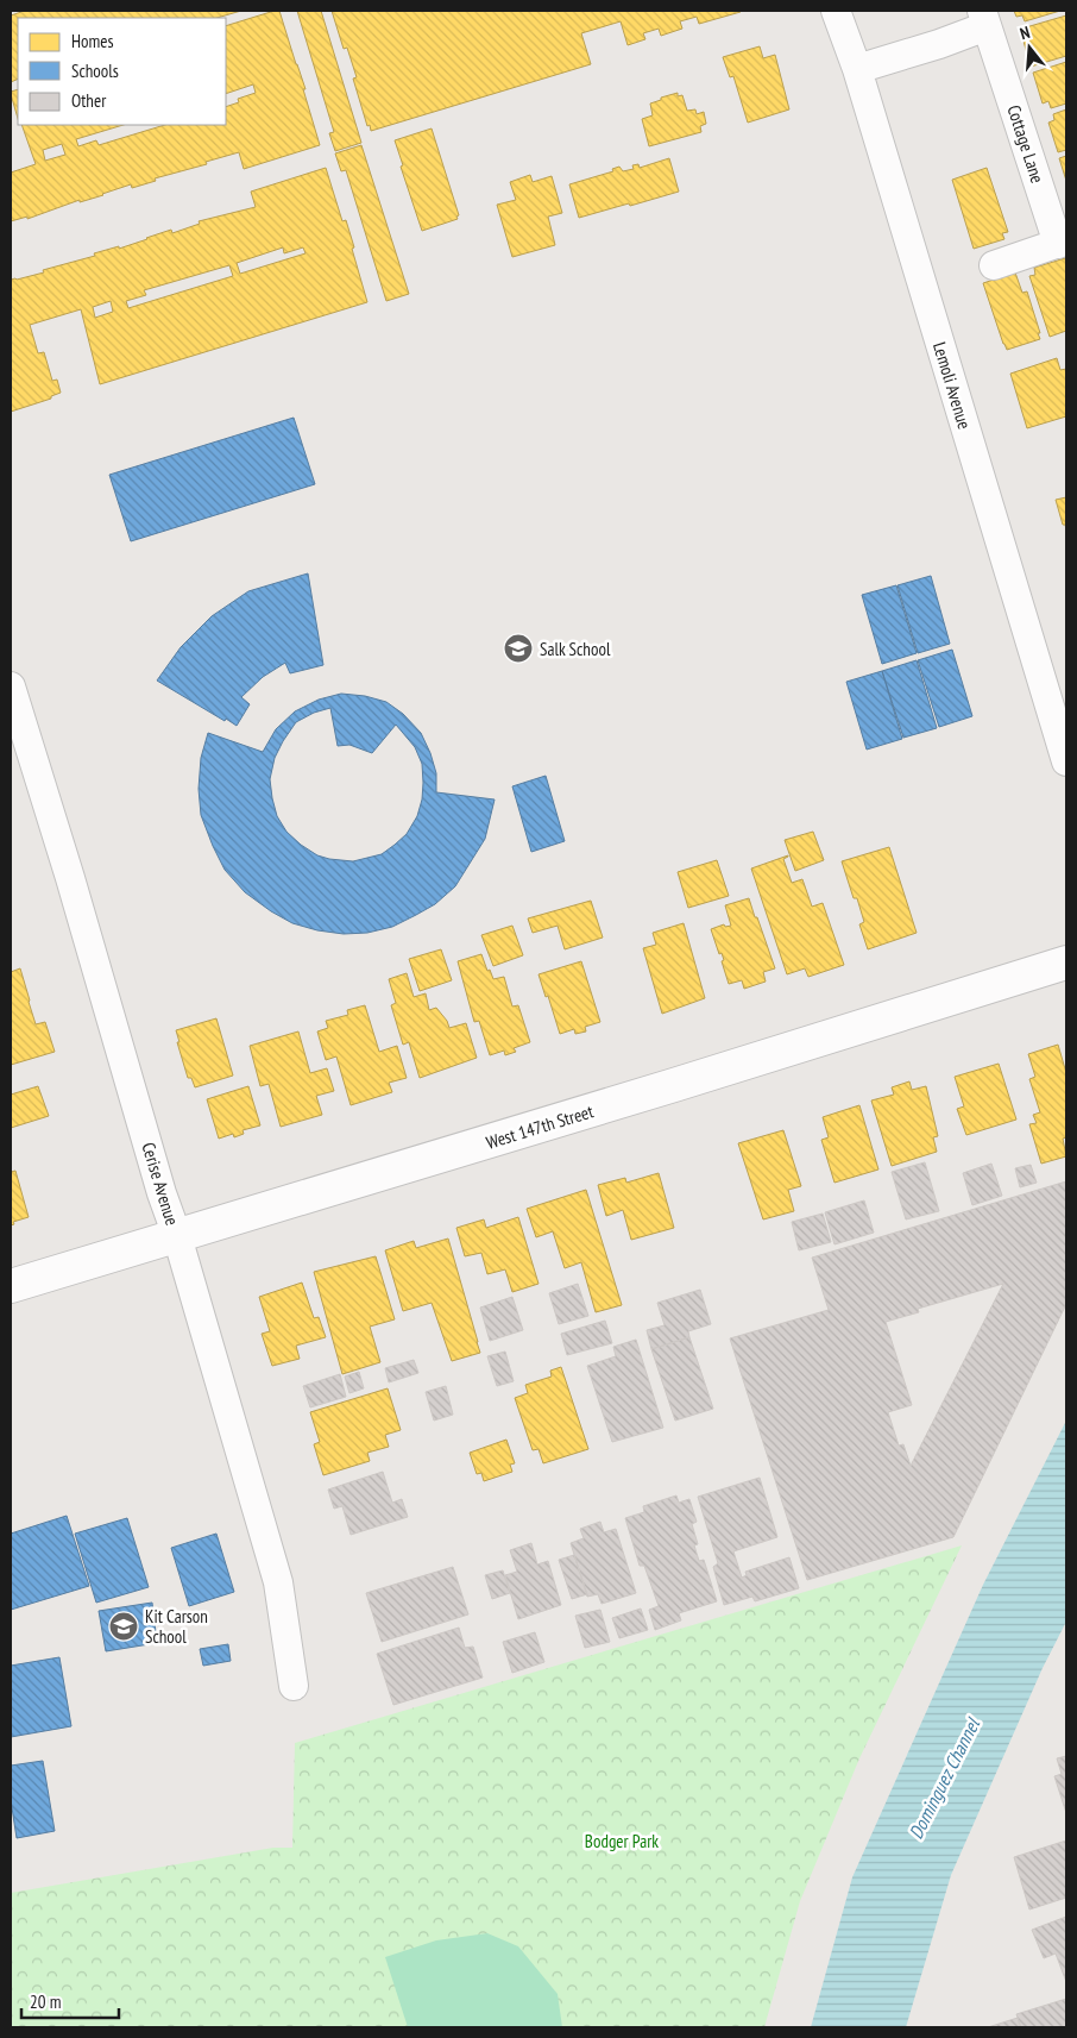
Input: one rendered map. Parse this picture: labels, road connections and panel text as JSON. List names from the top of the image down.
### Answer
{
  "streets": {
    "street": [
      "Cottage Lane",
      "Lemoli Avenue",
      "West 147th Street",
      "Cerise Avenue"
    ]
  },
  "crossings": [
    ["West 147th Street", "Cerise Avenue"]
  ],
  "water": ["Dominguez Channel"],
  "parks": ["Bodger Park"],
  "places": {
    "school or university": ["Salk School", "Kit Carson School"]
  },
  "legend": ["Homes", "Schools", "Other"],
  "scale_bar": "20 m",
  "north": "top"
}
